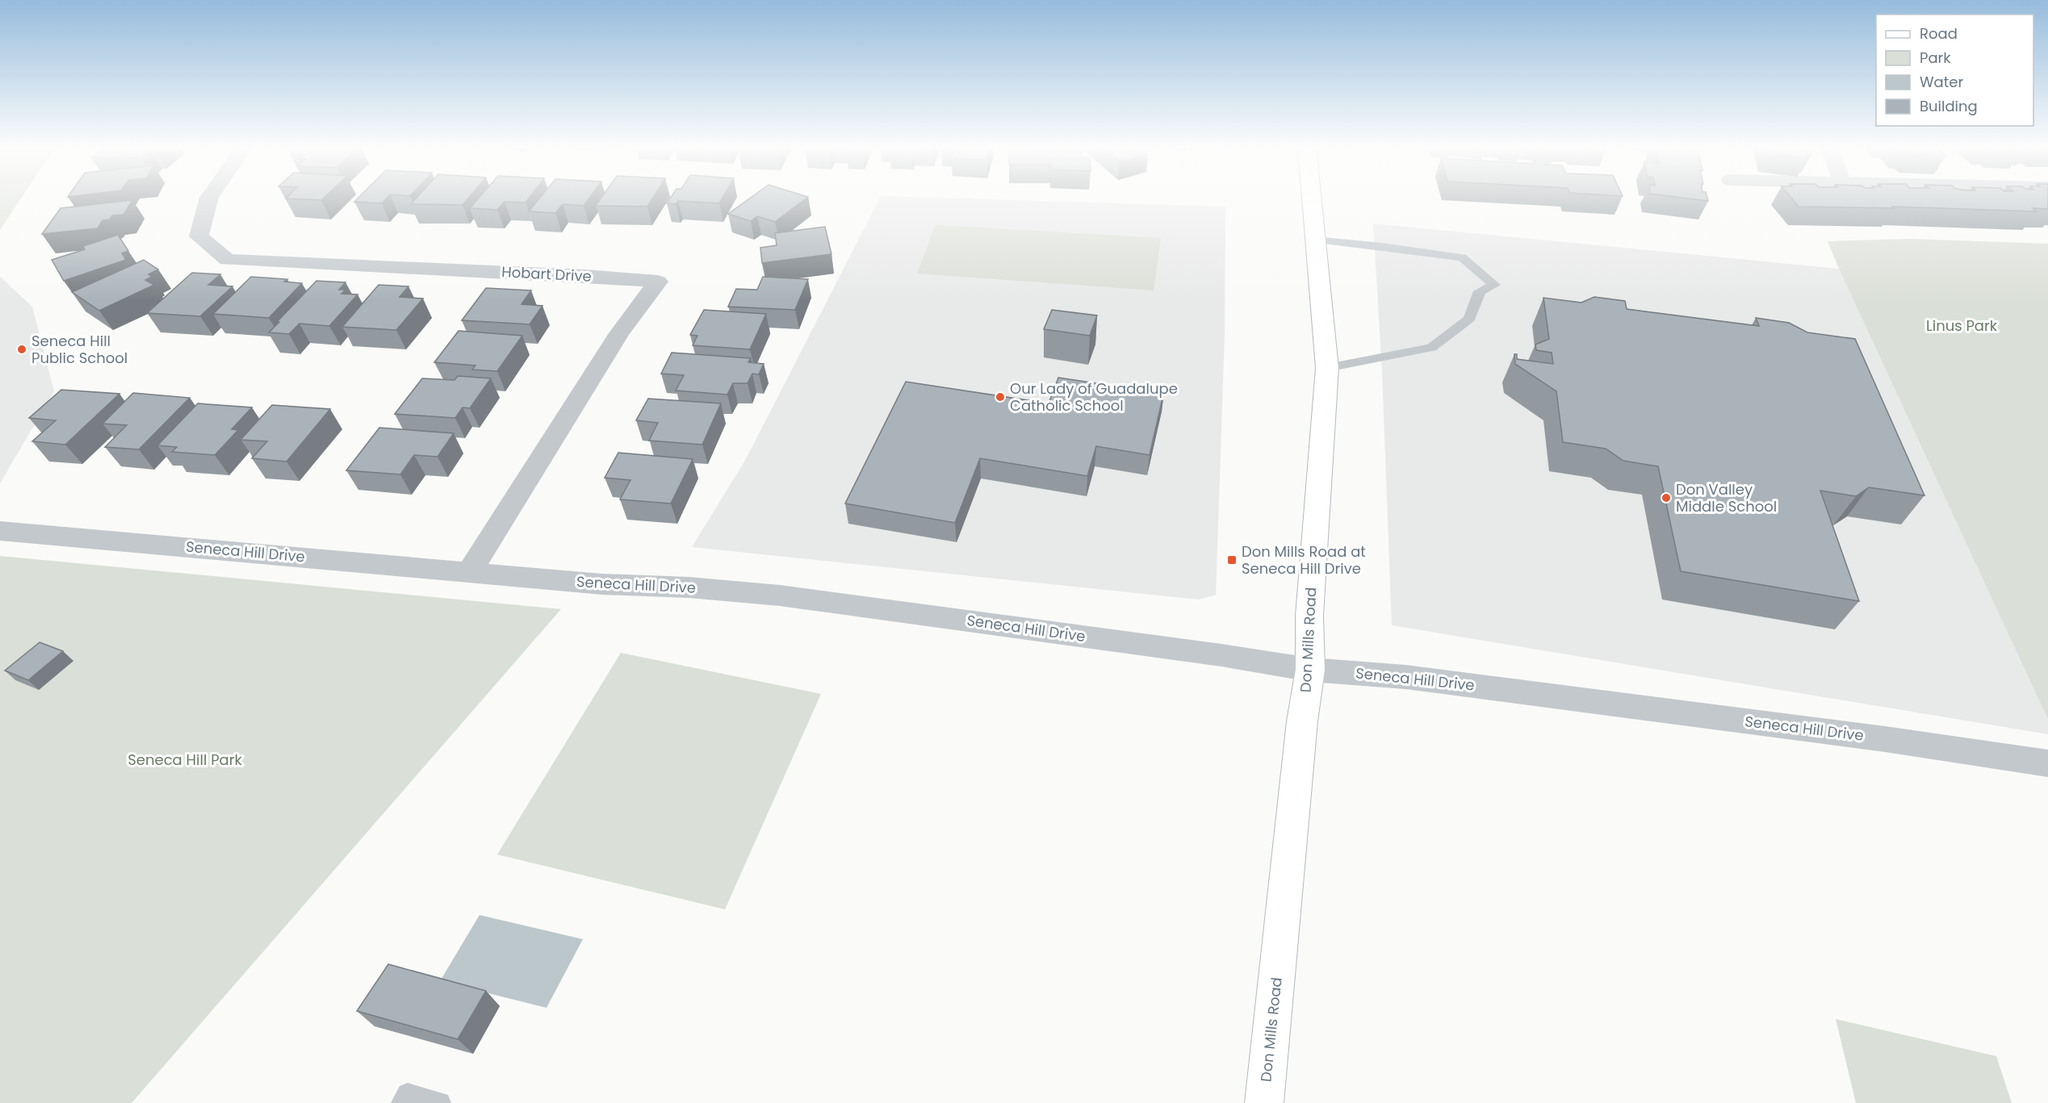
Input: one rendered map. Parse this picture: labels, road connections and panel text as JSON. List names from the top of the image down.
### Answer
{
  "streets": {
    "main road": ["Don Mills Road"],
    "street": ["Hobart Drive", "Seneca Hill Drive"]
  },
  "crossings": [
    ["Hobart Drive", "Seneca Hill Drive"],
    ["Seneca Hill Drive", "Don Mills Road"]
  ],
  "parks": ["Linus Park", "Seneca Hill Park"],
  "places": {
    "other": ["Seneca Hill Public School", "Our Lady of Guadalupe Catholic School", "Don Valley Middle School"],
    "transit": ["Don Mills Road at Seneca Hill Drive"]
  },
  "legend": [
    "Road",
    "Park",
    "Water",
    "Building"
  ]
}
